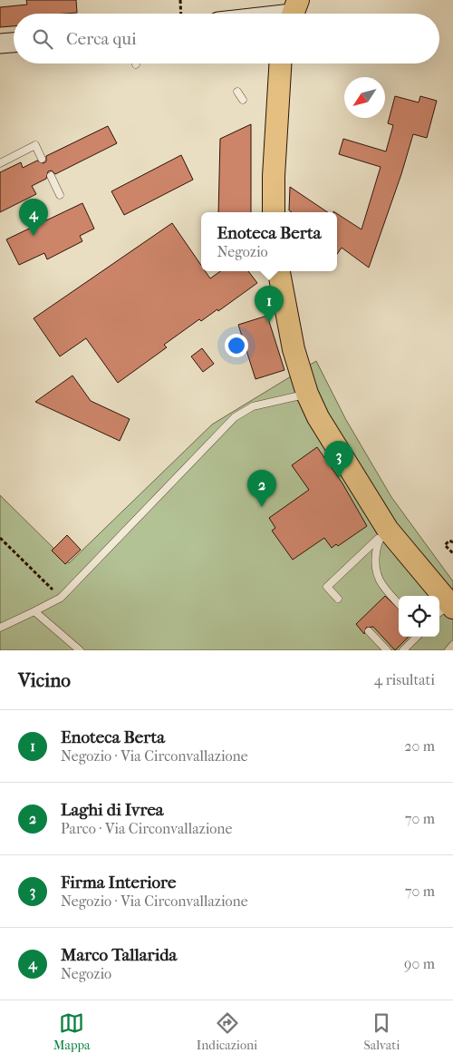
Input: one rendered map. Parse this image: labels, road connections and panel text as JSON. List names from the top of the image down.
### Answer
{
  "north": "bottom left",
  "page": {
    "search": "Cerca qui",
    "pins": [
      "4",
      "1",
      "3",
      "2"
    ],
    "popup": ["Enoteca Berta", "Negozio"],
    "heading": ["Vicino", "4 risultati"],
    "list": [
      {
        "mark": "1",
        "name": "Enoteca Berta",
        "note": "Negozio · Via Circonvallazione",
        "value": "20 m"
      },
      {
        "mark": "2",
        "name": "Laghi di Ivrea",
        "note": "Parco · Via Circonvallazione",
        "value": "70 m"
      },
      {
        "mark": "3",
        "name": "Firma Interiore",
        "note": "Negozio · Via Circonvallazione",
        "value": "70 m"
      },
      {
        "mark": "4",
        "name": "Marco Tallarida",
        "note": "Negozio",
        "value": "90 m"
      }
    ],
    "nav": ["Mappa", "Indicazioni", "Salvati"]
  }
}
